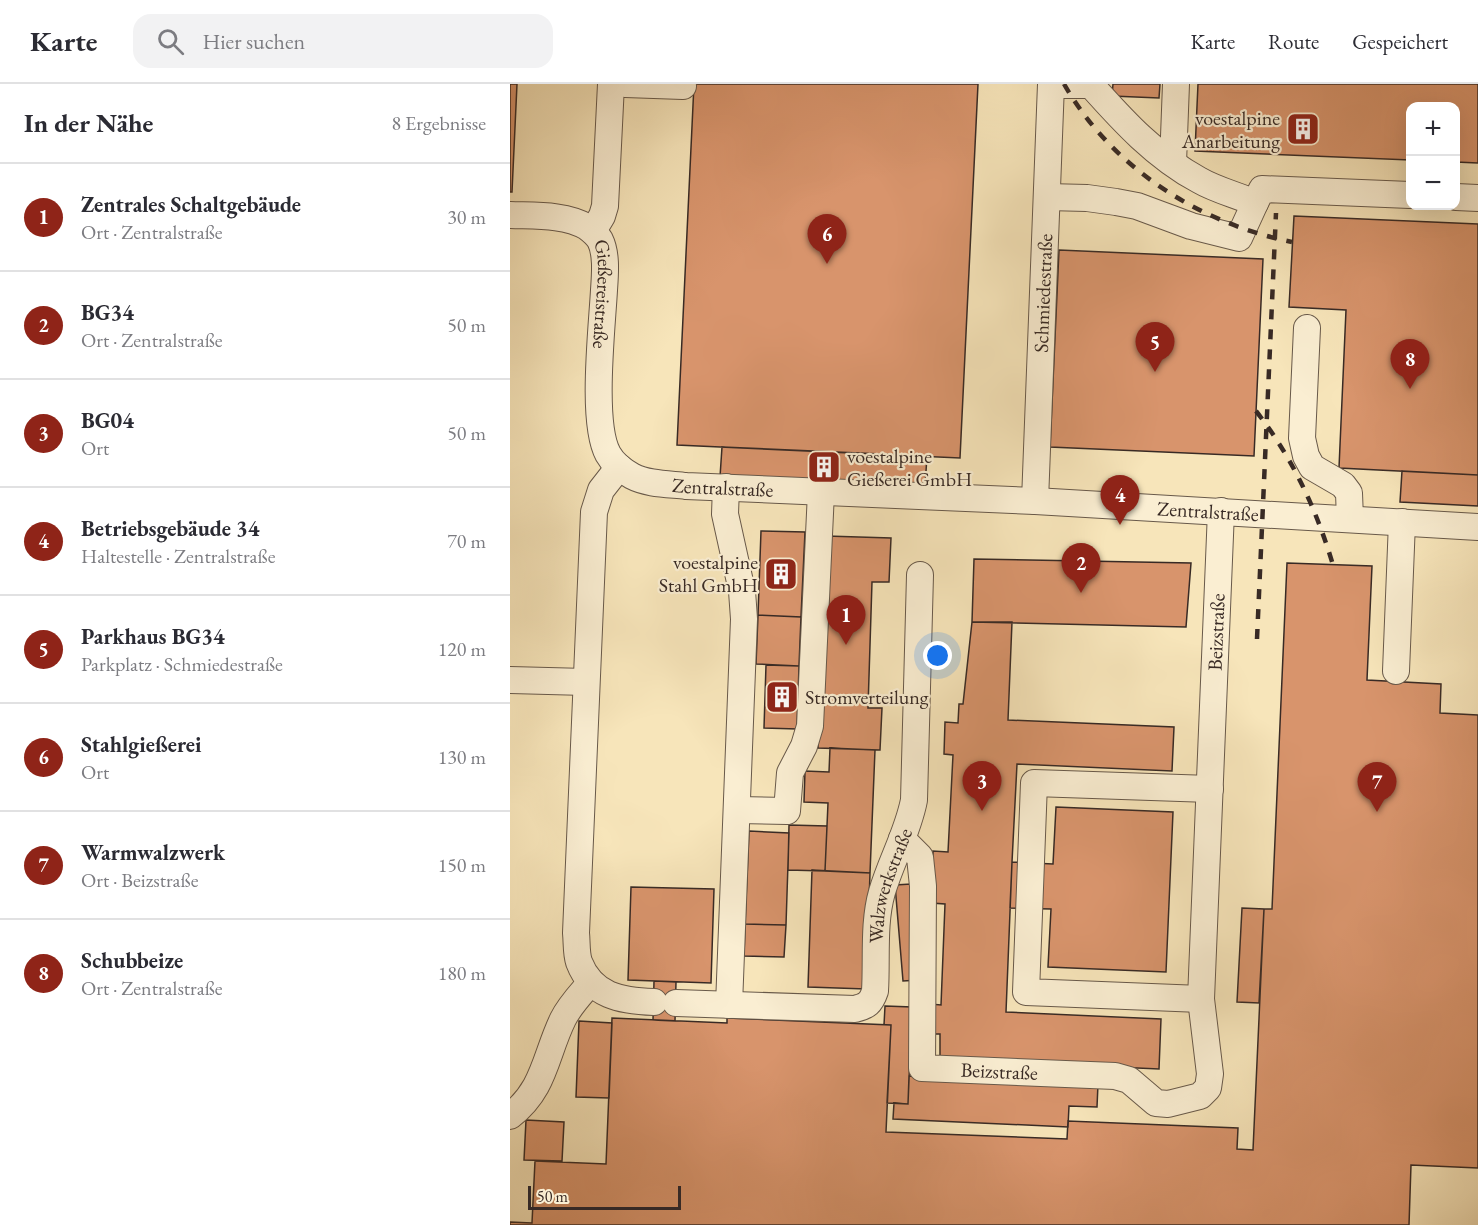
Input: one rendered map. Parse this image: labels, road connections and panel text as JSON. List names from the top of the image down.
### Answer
{
  "streets": {
    "street": [
      "Schmiedestraße",
      "Gießereistraße",
      "Zentralstraße",
      "Beizstraße",
      "Walzwerkstraße"
    ]
  },
  "crossings": [
    ["Schmiedestraße", "Zentralstraße"],
    ["Gießereistraße", "Zentralstraße"],
    ["Zentralstraße", "Beizstraße"],
    ["Beizstraße", "Walzwerkstraße"]
  ],
  "places": {
    "building": [
      "voestalpine Anarbeitung",
      "voestalpine Gießerei GmbH",
      "voestalpine Stahl GmbH",
      "Stromverteilung"
    ]
  },
  "scale_bar": "50 m",
  "page": {
    "header": "Karte",
    "search": "Hier suchen",
    "nav": ["Karte", "Route", "Gespeichert"],
    "heading": ["In der Nähe", "8 Ergebnisse"],
    "map_buttons": ["+", "−"],
    "list": [
      {
        "mark": "1",
        "name": "Zentrales Schaltgebäude",
        "note": "Ort · Zentralstraße",
        "value": "30 m"
      },
      {
        "mark": "2",
        "name": "BG34",
        "note": "Ort · Zentralstraße",
        "value": "50 m"
      },
      {
        "mark": "3",
        "name": "BG04",
        "note": "Ort",
        "value": "50 m"
      },
      {
        "mark": "4",
        "name": "Betriebsgebäude 34",
        "note": "Haltestelle · Zentralstraße",
        "value": "70 m"
      },
      {
        "mark": "5",
        "name": "Parkhaus BG34",
        "note": "Parkplatz · Schmiedestraße",
        "value": "120 m"
      },
      {
        "mark": "6",
        "name": "Stahlgießerei",
        "note": "Ort",
        "value": "130 m"
      },
      {
        "mark": "7",
        "name": "Warmwalzwerk",
        "note": "Ort · Beizstraße",
        "value": "150 m"
      },
      {
        "mark": "8",
        "name": "Schubbeize",
        "note": "Ort · Zentralstraße",
        "value": "180 m"
      }
    ],
    "pins": [
      "6",
      "5",
      "8",
      "4",
      "2",
      "1",
      "3",
      "7"
    ],
    "scale": "50 m"
  }
}
